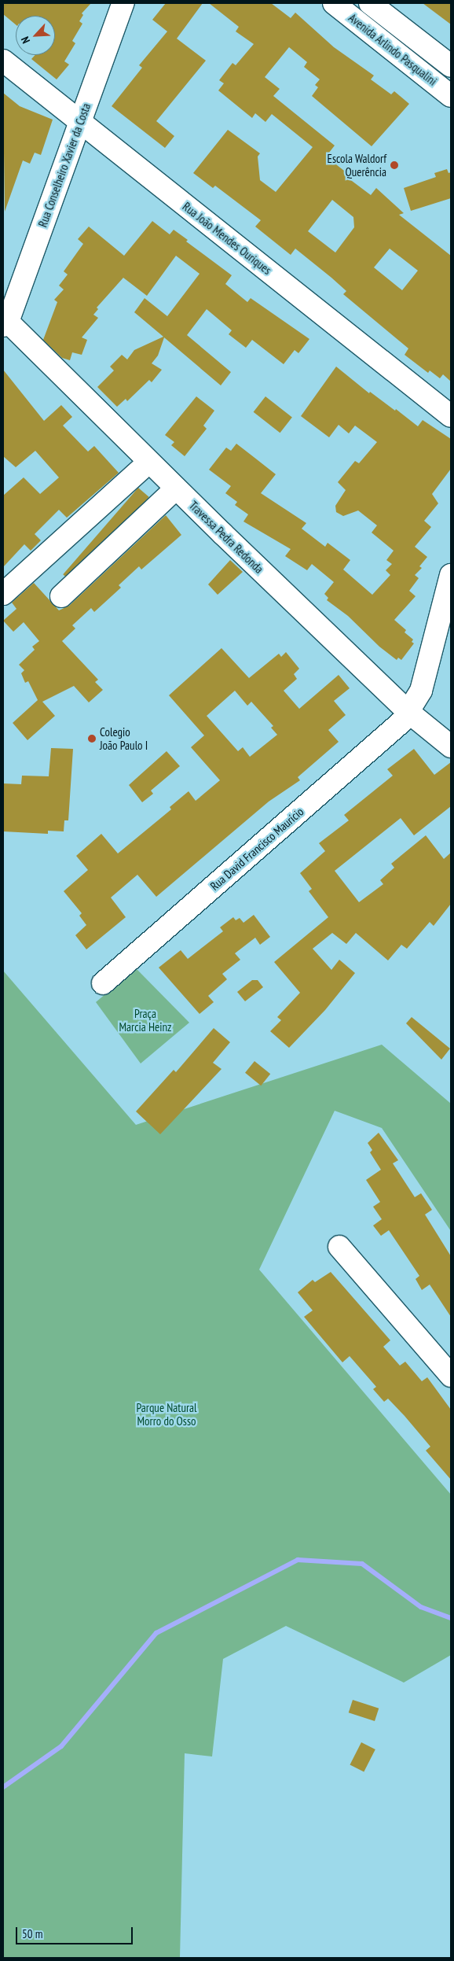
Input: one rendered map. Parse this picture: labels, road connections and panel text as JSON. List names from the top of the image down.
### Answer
{
  "streets": {
    "street": [
      "Avenida Arlindo Pasqualini",
      "Rua Conselheiro Xavier da Costa",
      "Rua João Mendes Ouriques",
      "Travessa Pedra Redonda",
      "Rua David Francisco Maurício"
    ]
  },
  "crossings": [
    ["Rua Conselheiro Xavier da Costa", "Rua João Mendes Ouriques"],
    ["Rua Conselheiro Xavier da Costa", "Travessa Pedra Redonda"],
    ["Travessa Pedra Redonda", "Rua David Francisco Maurício"]
  ],
  "parks": ["Praça Marcia Heinz", "Parque Natural Morro do Osso"],
  "places": ["Escola Waldorf Querência", "Colegio João Paulo I"],
  "scale_bar": "50 m",
  "north": "bottom left"
}
